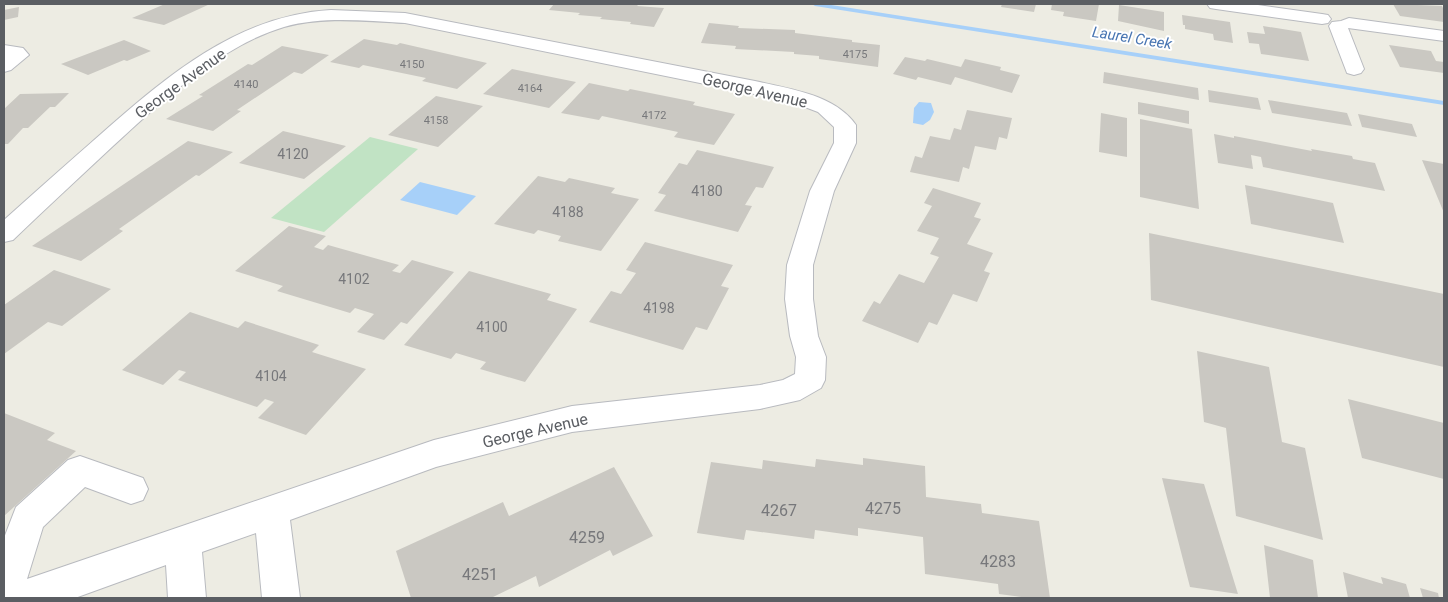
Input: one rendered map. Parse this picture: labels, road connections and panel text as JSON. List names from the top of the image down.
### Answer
{
  "streets": {
    "street": ["George Avenue"]
  },
  "water": ["Laurel Creek"],
  "house_numbers": [
    "4175",
    "4150",
    "4140",
    "4164",
    "4172",
    "4158",
    "4120",
    "4180",
    "4188",
    "4102",
    "4198",
    "4100",
    "4104",
    "4275",
    "4267",
    "4259",
    "4283",
    "4251"
  ]
}
